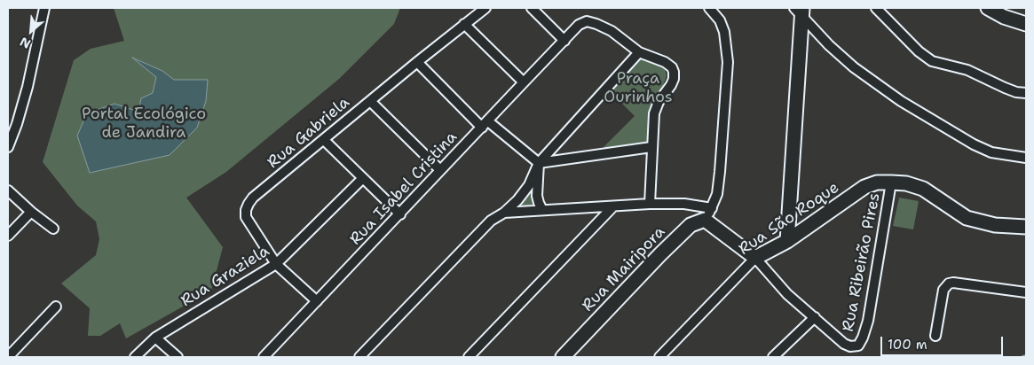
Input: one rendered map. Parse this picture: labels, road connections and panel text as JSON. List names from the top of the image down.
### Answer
{
  "streets": {
    "street": [
      "Rua Gabriela",
      "Rua Isabel Cristina",
      "Rua São Roque",
      "Rua Ribeirão Pires",
      "Rua Mairipora",
      "Rua Graziela"
    ]
  },
  "crossings": [
    ["Rua Gabriela", "Rua Isabel Cristina"],
    ["Rua Gabriela", "Rua Graziela"],
    ["Rua São Roque", "Rua Ribeirão Pires"]
  ],
  "parks": ["Praça Ourinhos", "Portal Ecológico de Jandira"],
  "scale_bar": "100 m",
  "north": "bottom left"
}
